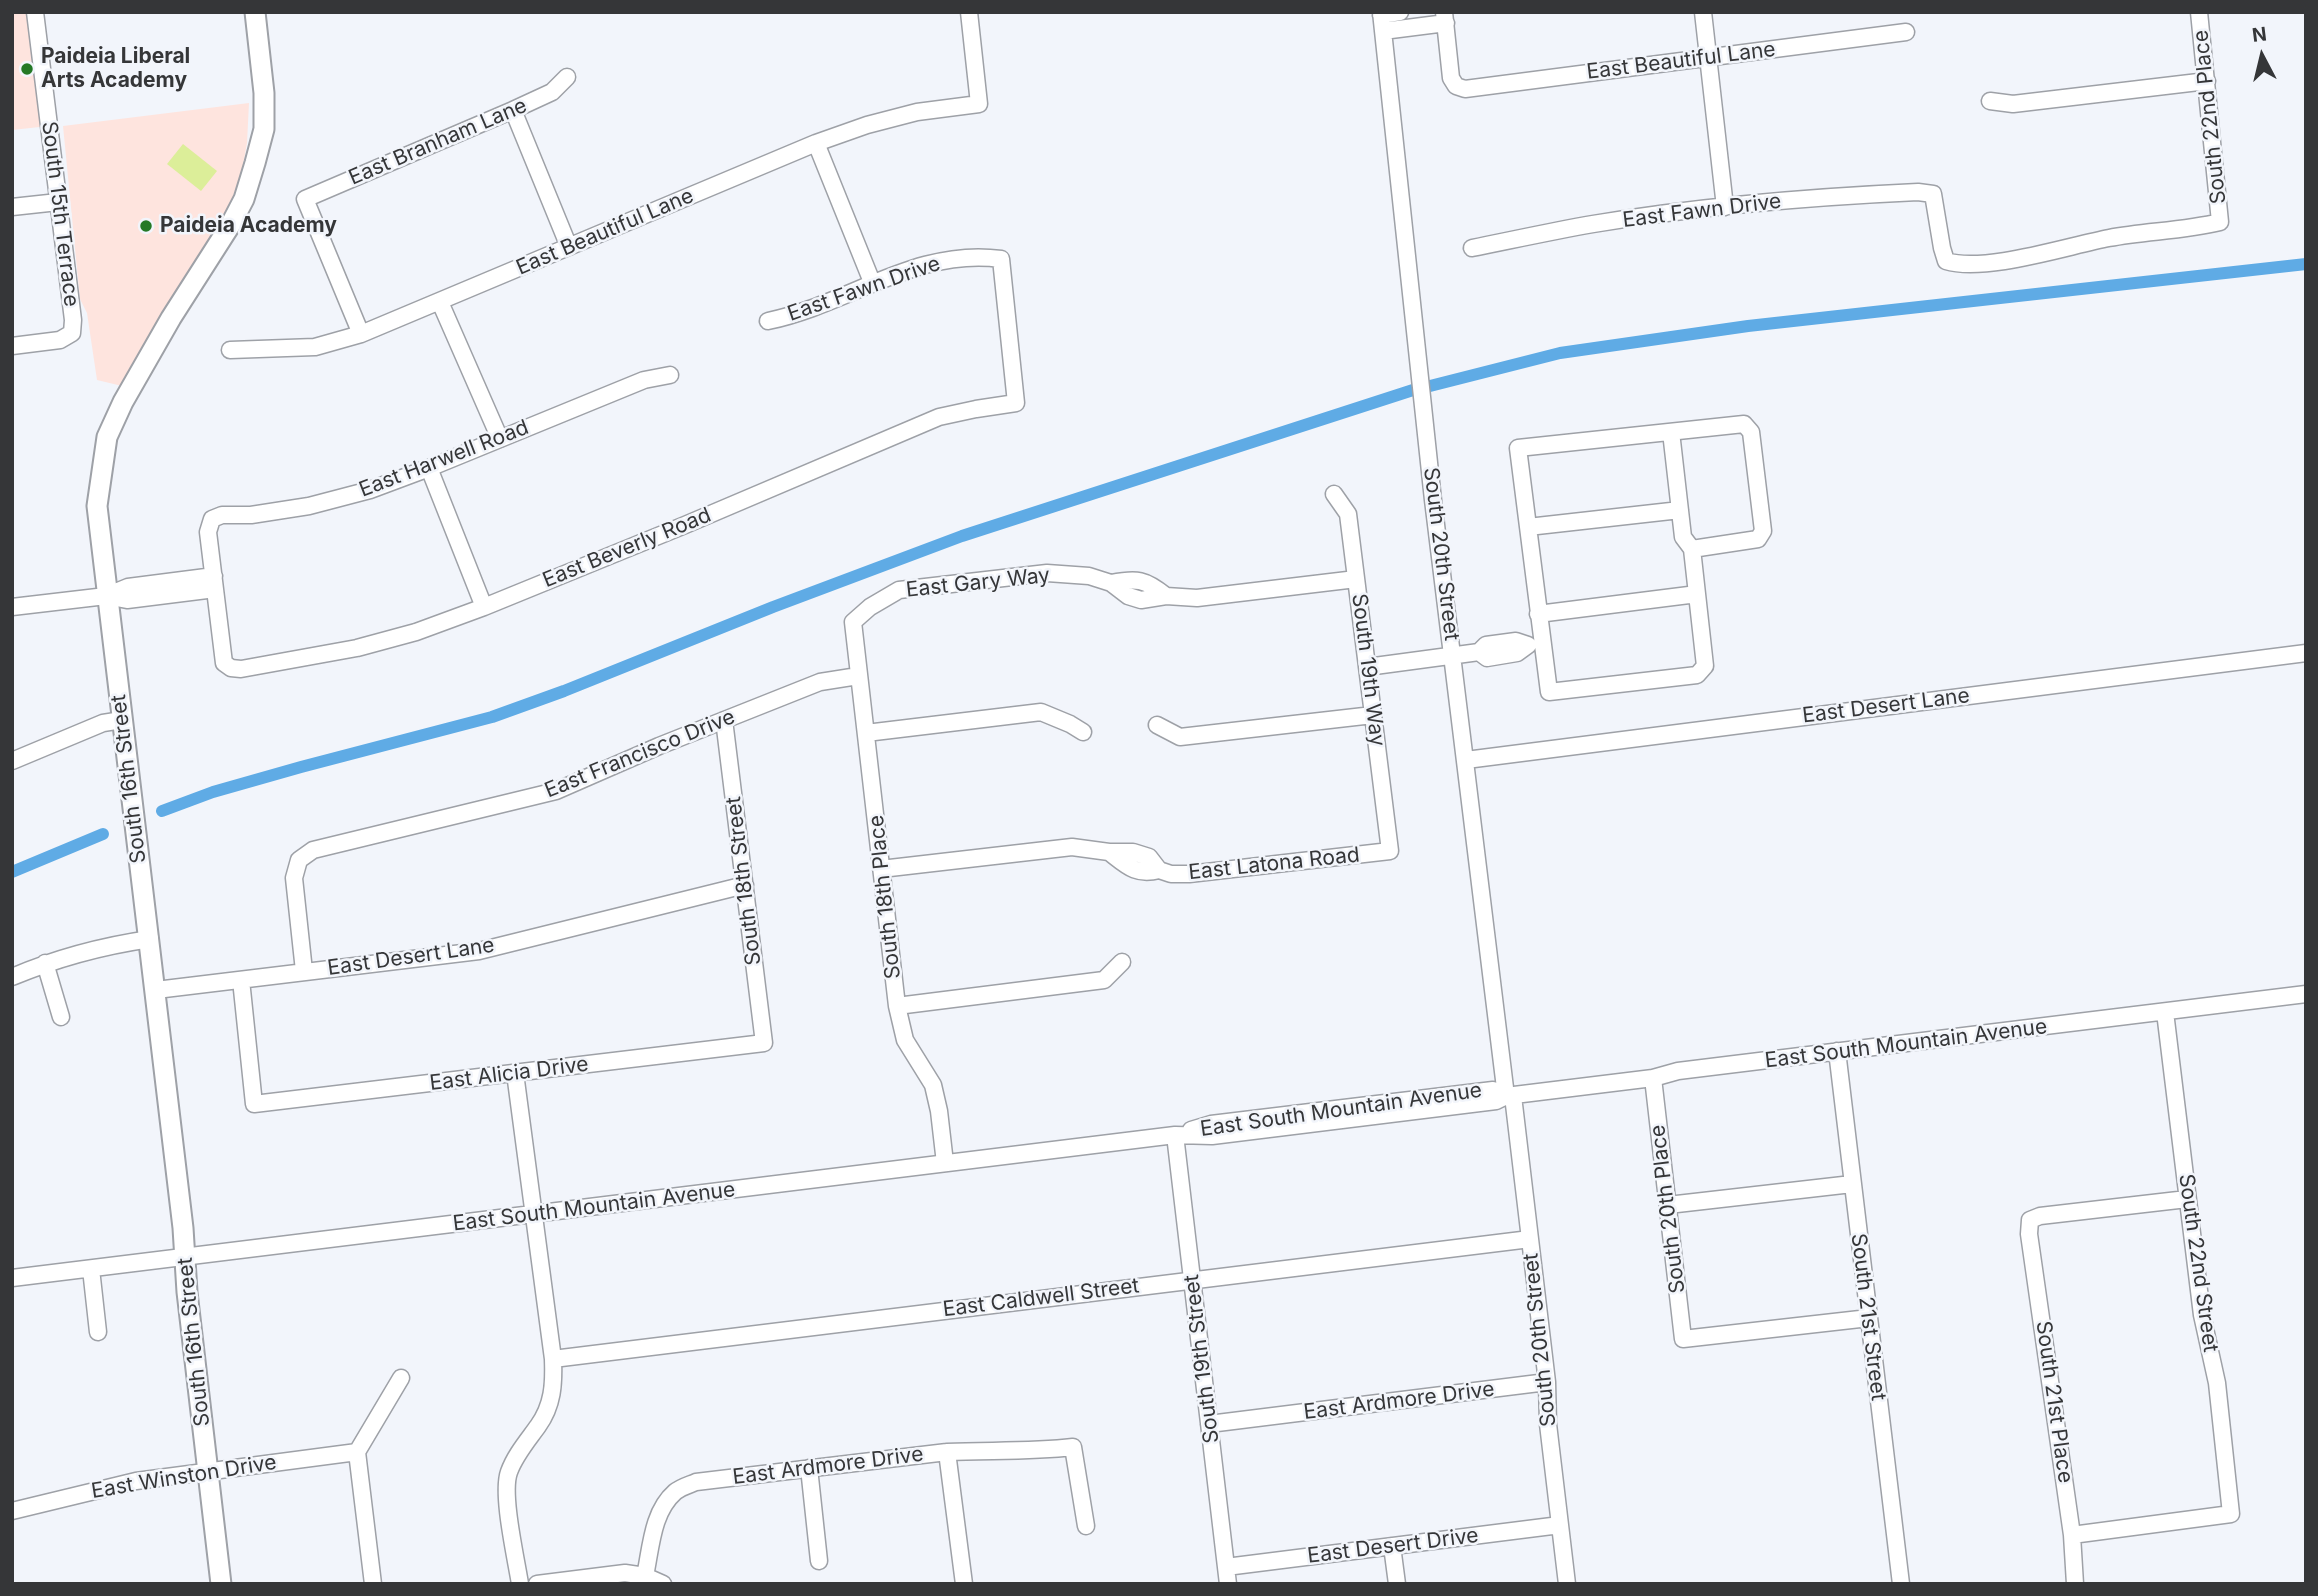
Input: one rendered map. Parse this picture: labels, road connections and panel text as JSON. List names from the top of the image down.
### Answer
{
  "streets": {
    "main road": ["South 16th Street"],
    "street": [
      "East Beautiful Lane",
      "South 22nd Place",
      "East Branham Lane",
      "East Fawn Drive",
      "South 15th Terrace",
      "East Harwell Road",
      "East Beverly Road",
      "South 20th Street",
      "East Gary Way",
      "South 19th Way",
      "East Desert Lane",
      "East Francisco Drive",
      "East Latona Road",
      "South 18th Street",
      "South 18th Place",
      "East South Mountain Avenue",
      "East Alicia Drive",
      "South 20th Place",
      "South 22nd Street",
      "East Caldwell Street",
      "South 21st Street",
      "South 19th Street",
      "East Ardmore Drive",
      "South 21st Place",
      "East Winston Drive",
      "East Desert Drive"
    ]
  },
  "crossings": [
    ["East Beautiful Lane", "East Branham Lane"],
    ["South 22nd Place", "East Fawn Drive"],
    ["East Fawn Drive", "East Beverly Road"],
    ["East Harwell Road", "East Beverly Road"],
    ["South 20th Street", "East Desert Lane"],
    ["South 20th Street", "East South Mountain Avenue"],
    ["South 20th Street", "East Caldwell Street"],
    ["South 20th Street", "East Ardmore Drive"],
    ["South 20th Street", "East Desert Drive"],
    ["East Gary Way", "South 19th Way"],
    ["East Gary Way", "South 18th Place"],
    ["South 19th Way", "East Latona Road"],
    ["East Desert Lane", "East Francisco Drive"],
    ["East Desert Lane", "South 16th Street"],
    ["East Desert Lane", "South 18th Street"],
    ["East Desert Lane", "East Alicia Drive"],
    ["East Francisco Drive", "South 18th Street"],
    ["East Francisco Drive", "South 18th Place"],
    ["South 16th Street", "East South Mountain Avenue"],
    ["South 16th Street", "East Winston Drive"],
    ["East Latona Road", "South 18th Place"],
    ["South 18th Street", "East Alicia Drive"],
    ["South 18th Place", "East South Mountain Avenue"],
    ["East South Mountain Avenue", "South 20th Place"],
    ["East South Mountain Avenue", "South 22nd Street"],
    ["East South Mountain Avenue", "South 21st Street"],
    ["East South Mountain Avenue", "South 19th Street"],
    ["South 20th Place", "South 21st Street"],
    ["South 22nd Street", "South 21st Place"],
    ["East Caldwell Street", "South 19th Street"],
    ["South 19th Street", "East Ardmore Drive"],
    ["South 19th Street", "East Desert Drive"]
  ],
  "places": ["Paideia Liberal Arts Academy", "Paideia Academy"],
  "north": "top"
}
